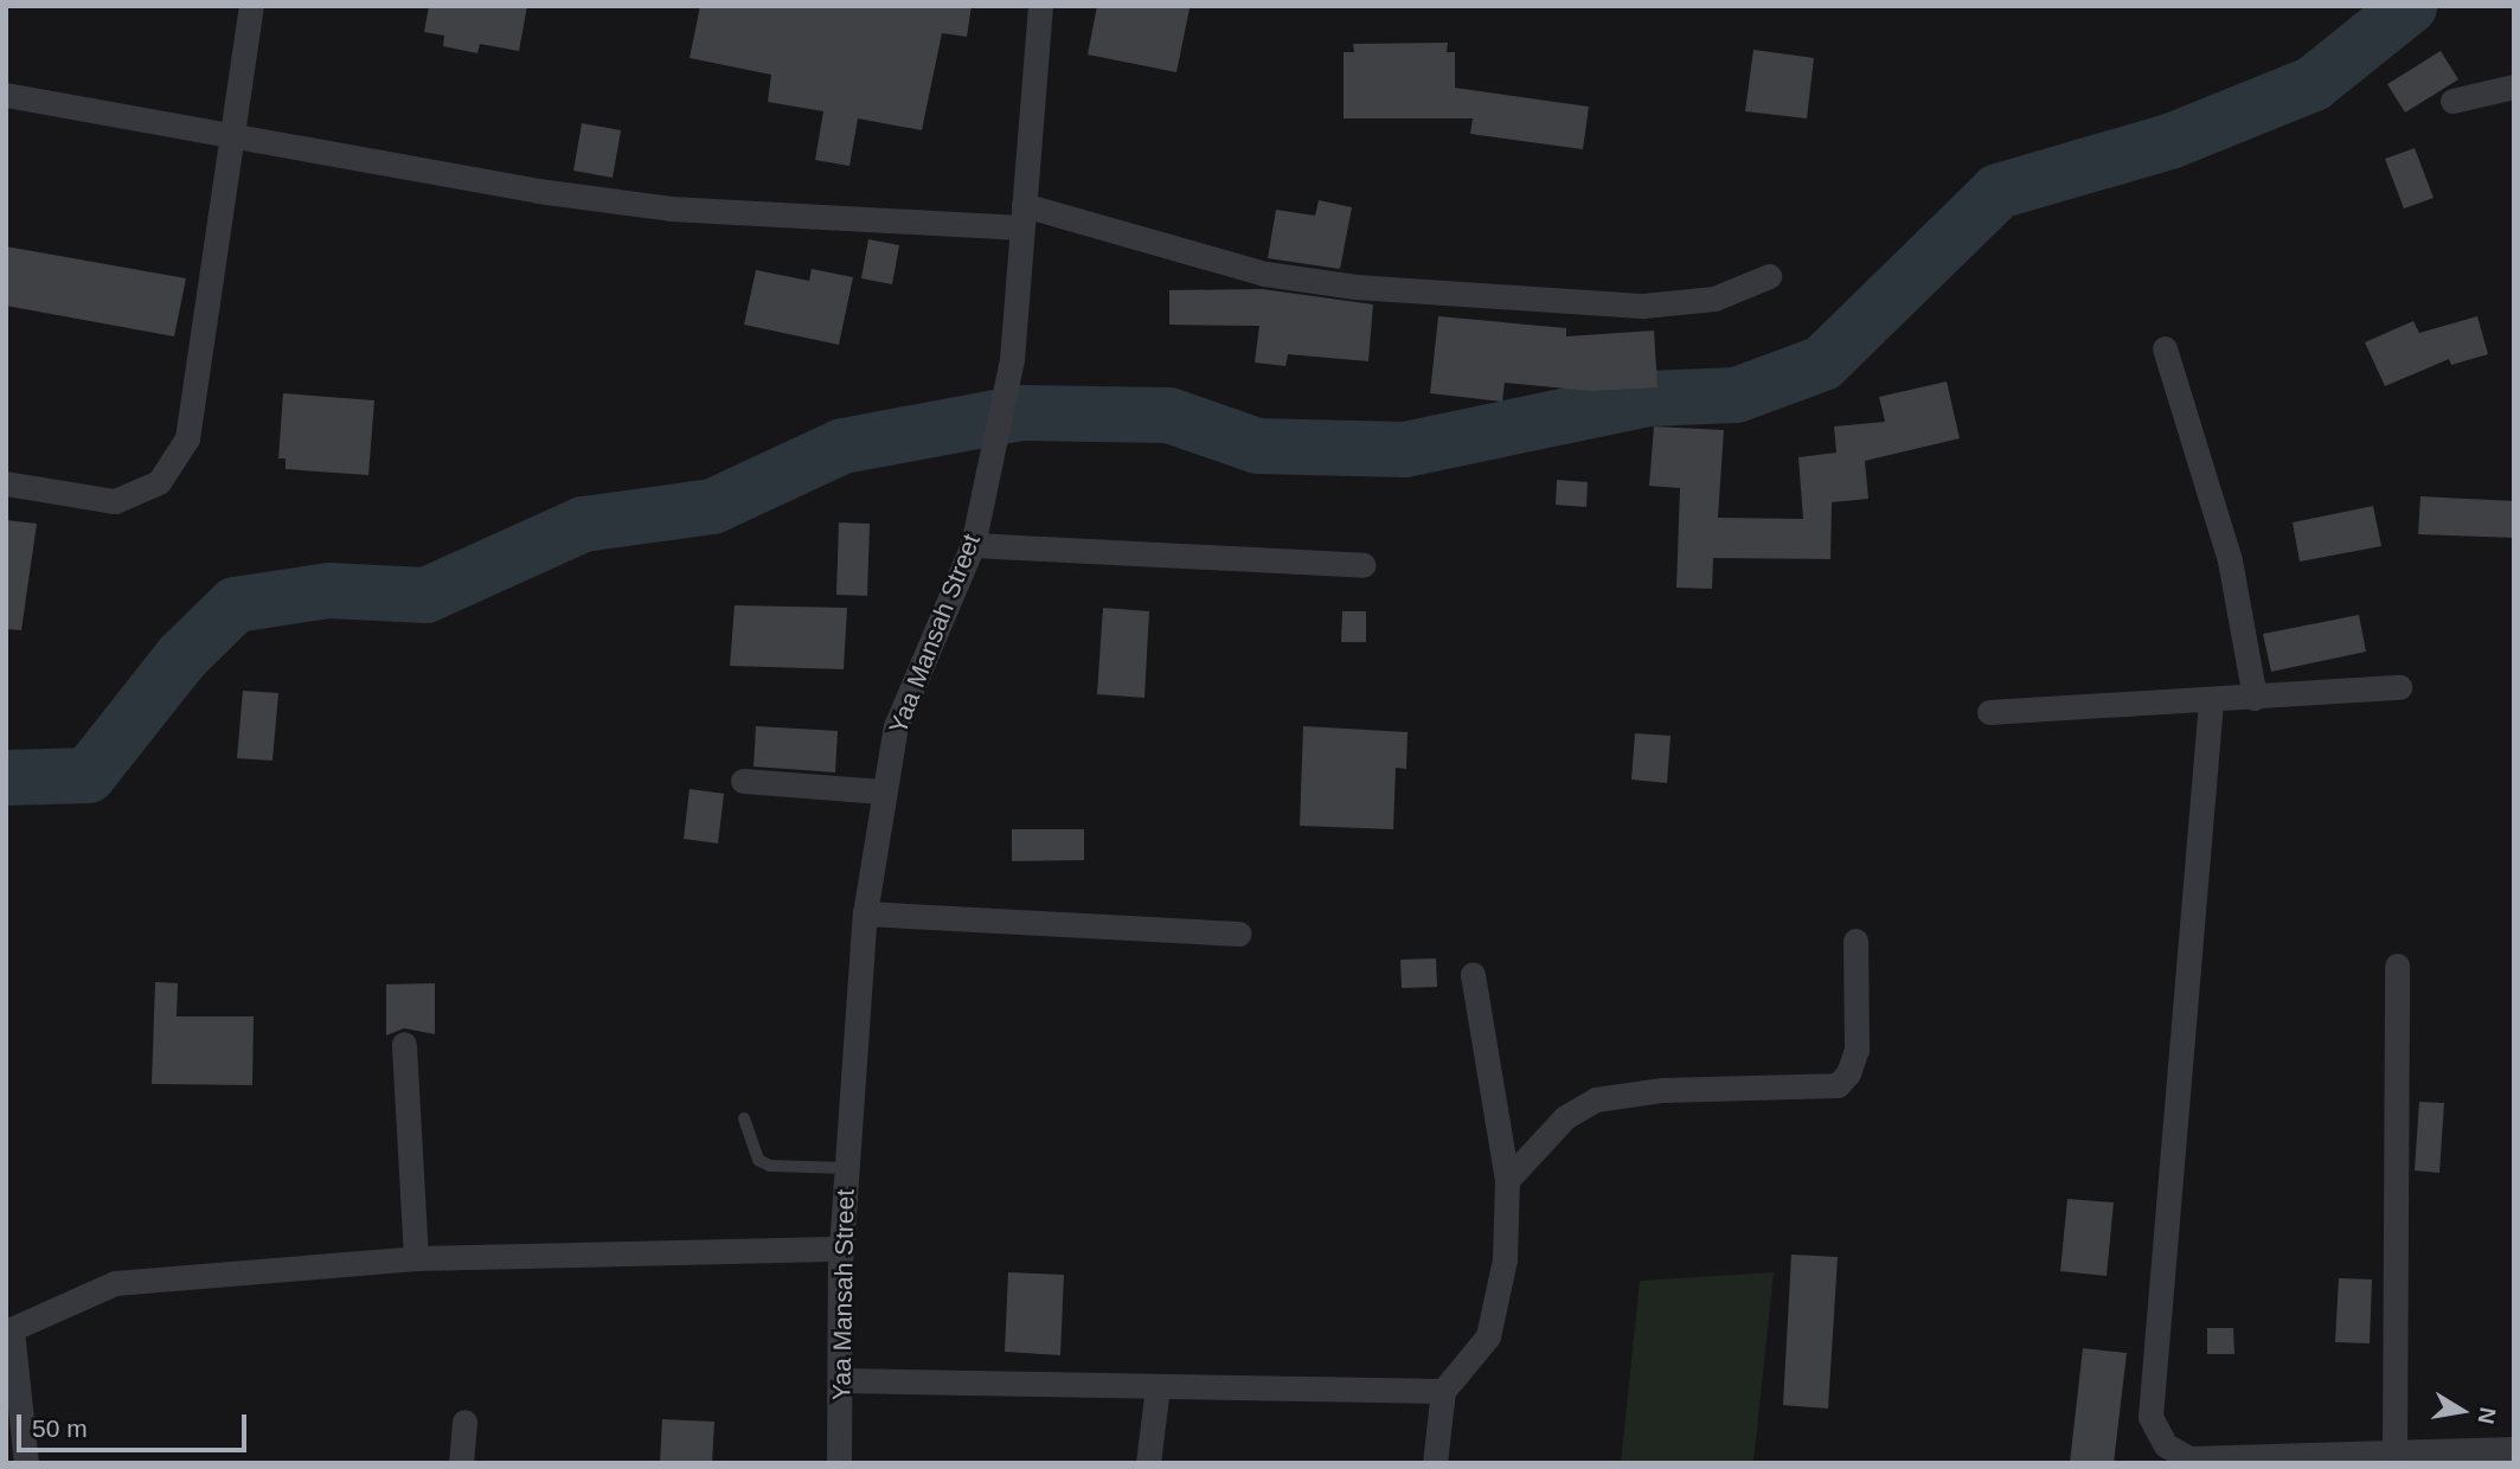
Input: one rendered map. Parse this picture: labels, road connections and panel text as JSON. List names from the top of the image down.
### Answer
{
  "streets": {
    "street": ["Yaa Mansah Street"]
  },
  "scale_bar": "50 m",
  "north": "right"
}
